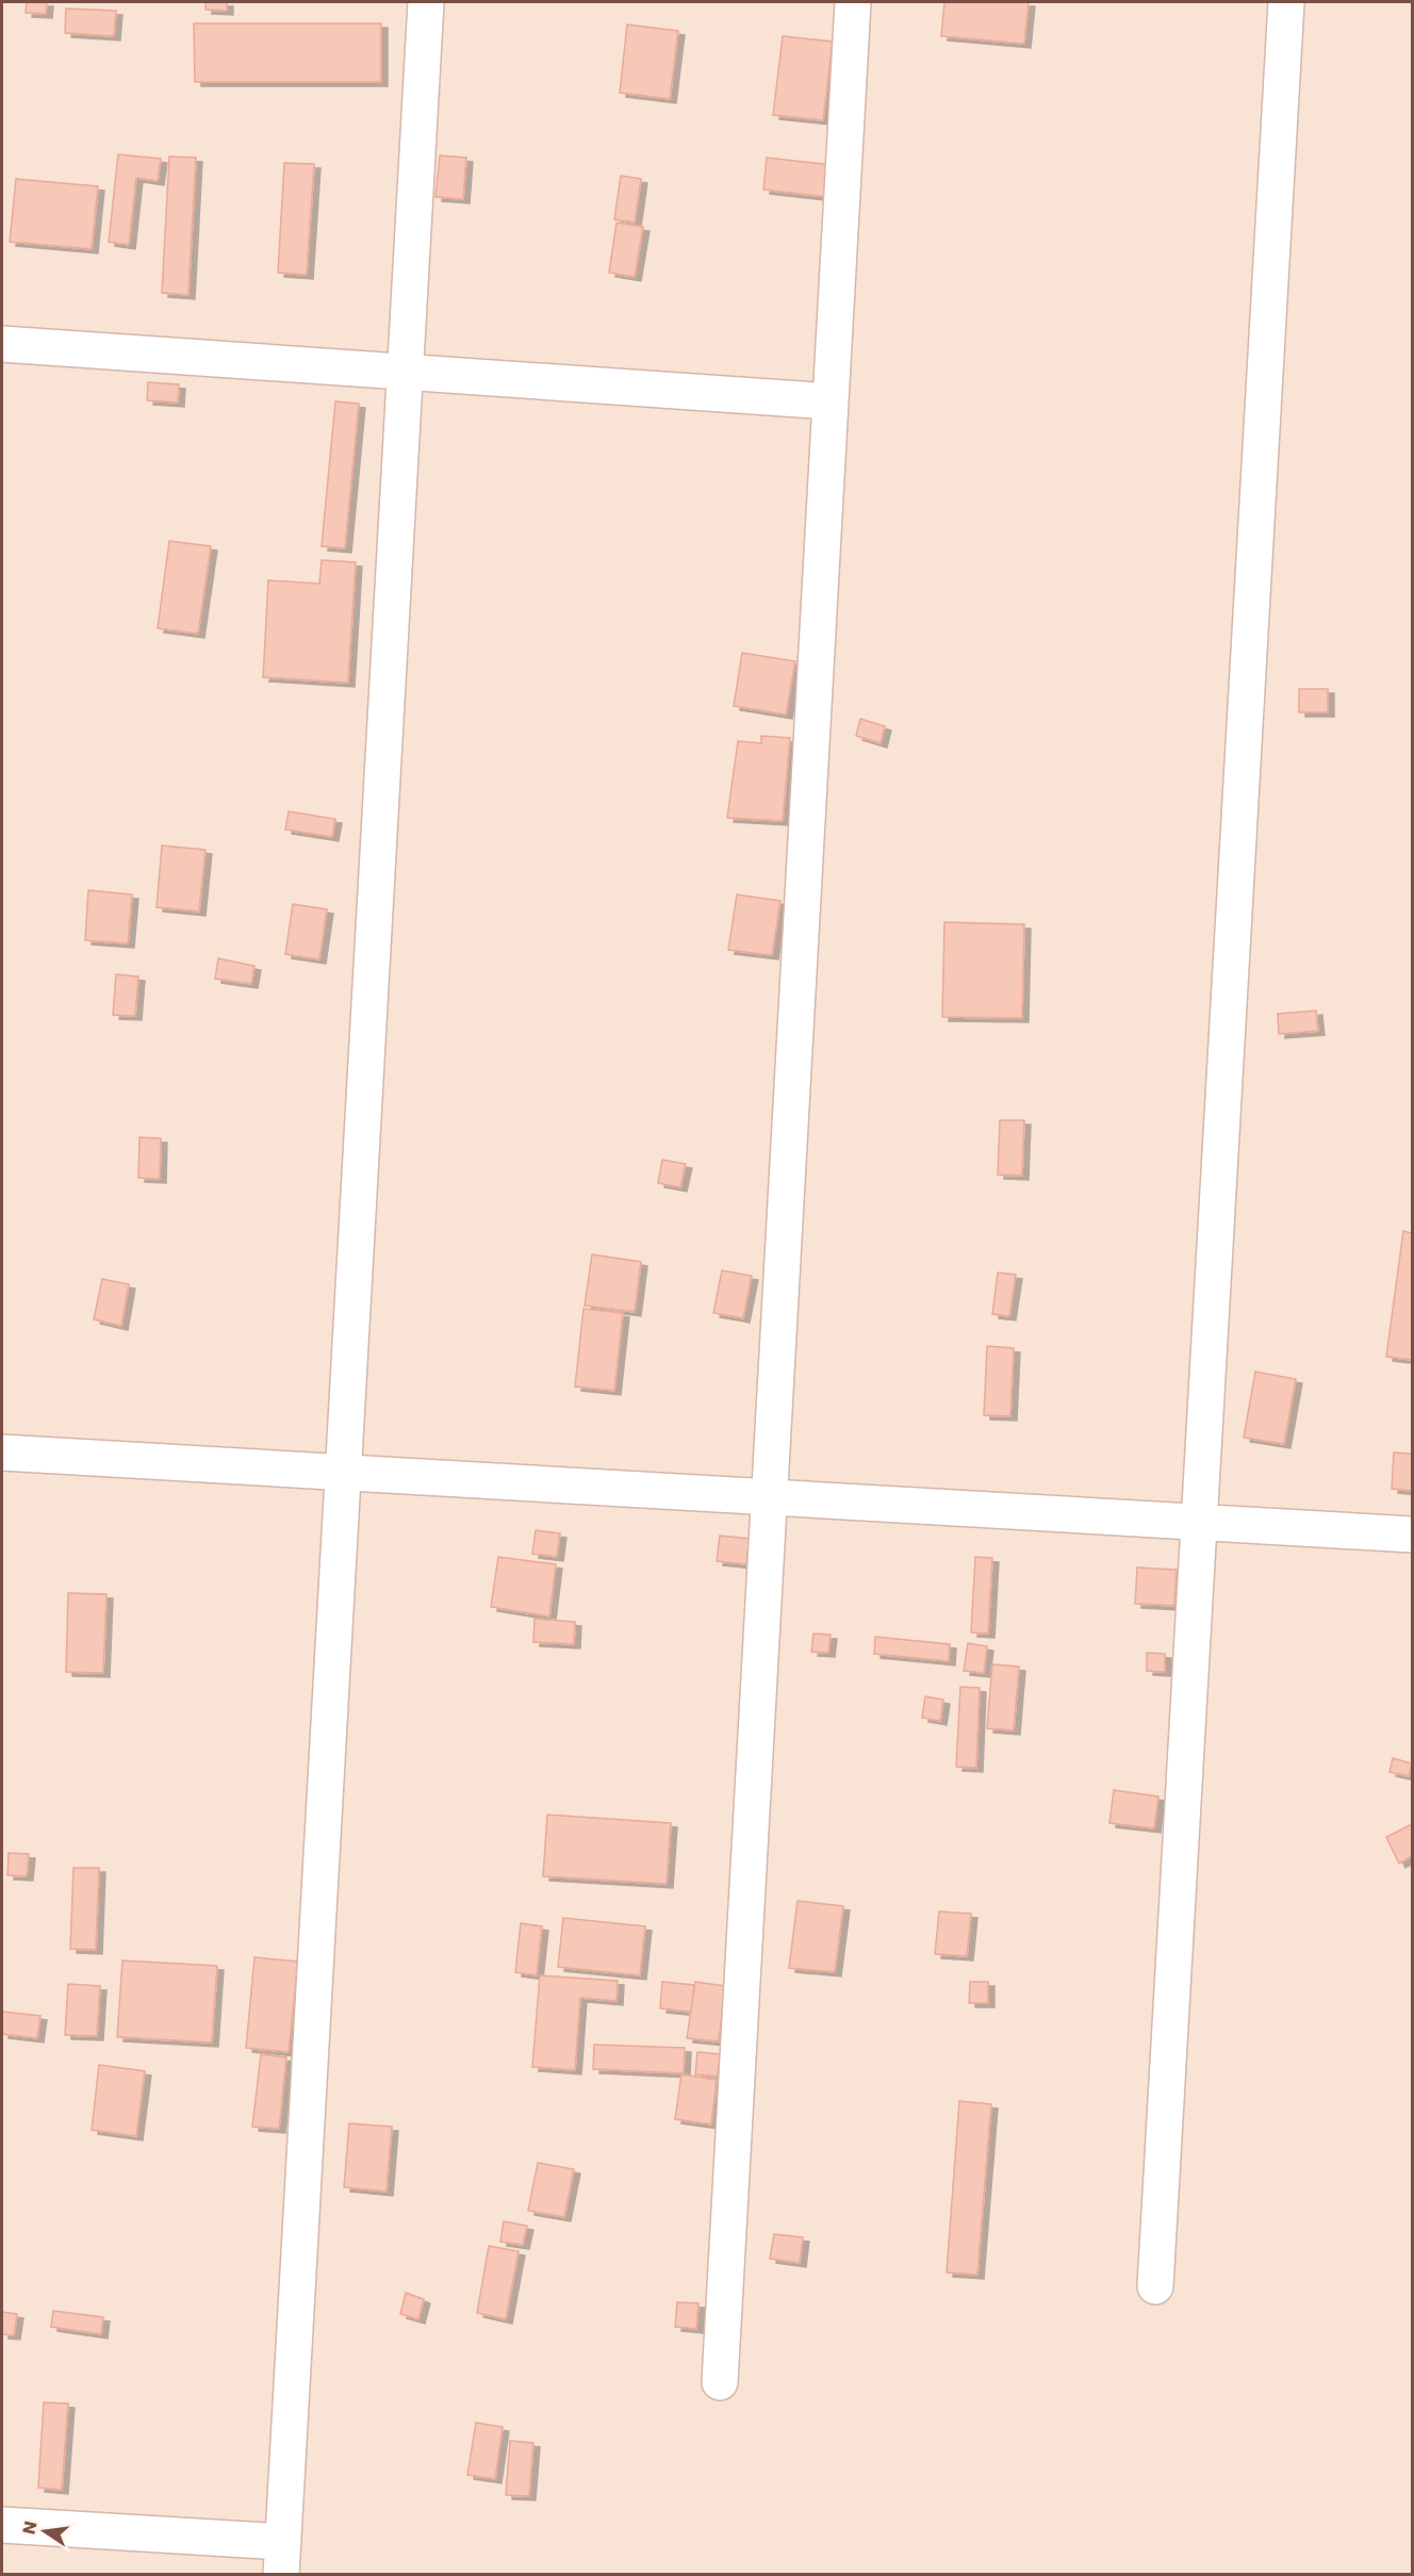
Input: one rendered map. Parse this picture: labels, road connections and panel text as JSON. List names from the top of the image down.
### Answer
{
  "north": "left"
}
